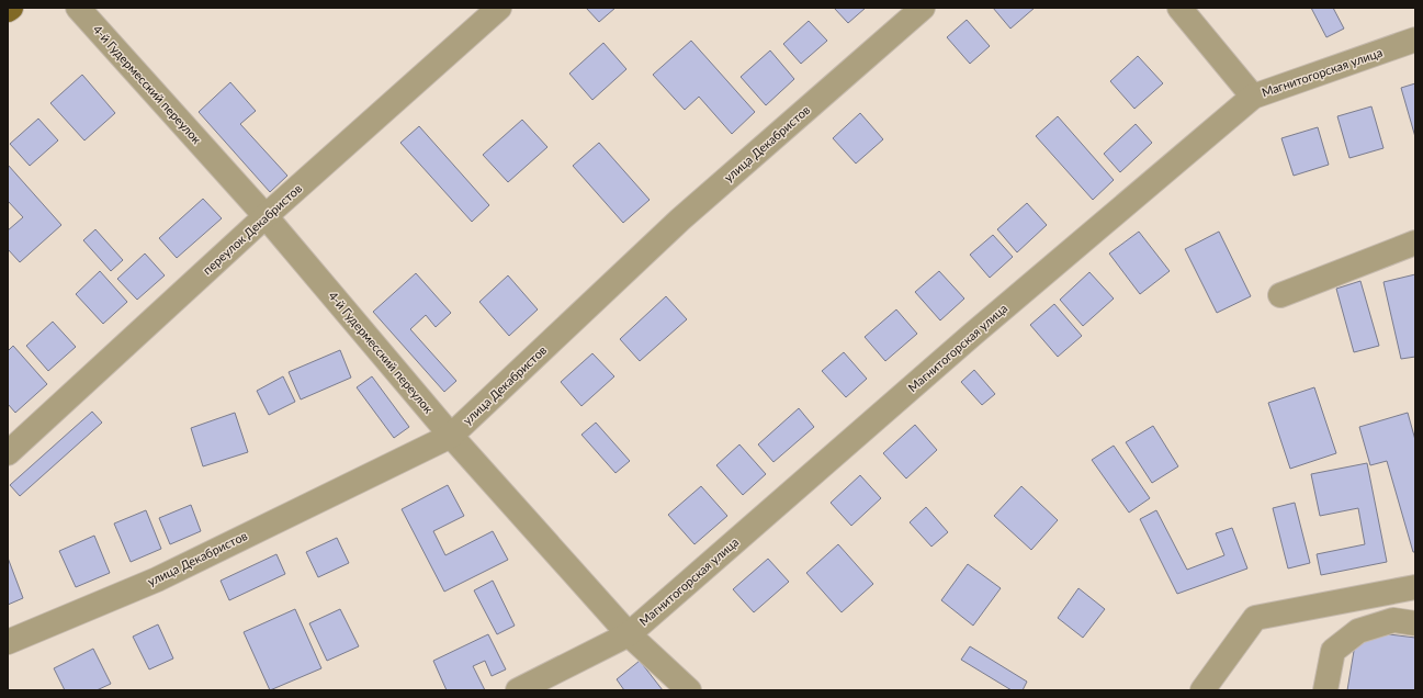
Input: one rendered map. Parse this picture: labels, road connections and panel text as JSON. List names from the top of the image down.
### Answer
{
  "streets": {
    "street": [
      "Магнитогорская улица",
      "4-й Гудермесский переулок",
      "улица Декабристов",
      "переулок Декабристов"
    ]
  },
  "crossings": [
    ["Магнитогорская улица", "4-й Гудермесский переулок"],
    ["4-й Гудермесский переулок", "улица Декабристов"],
    ["4-й Гудермесский переулок", "переулок Декабристов"]
  ]
}
